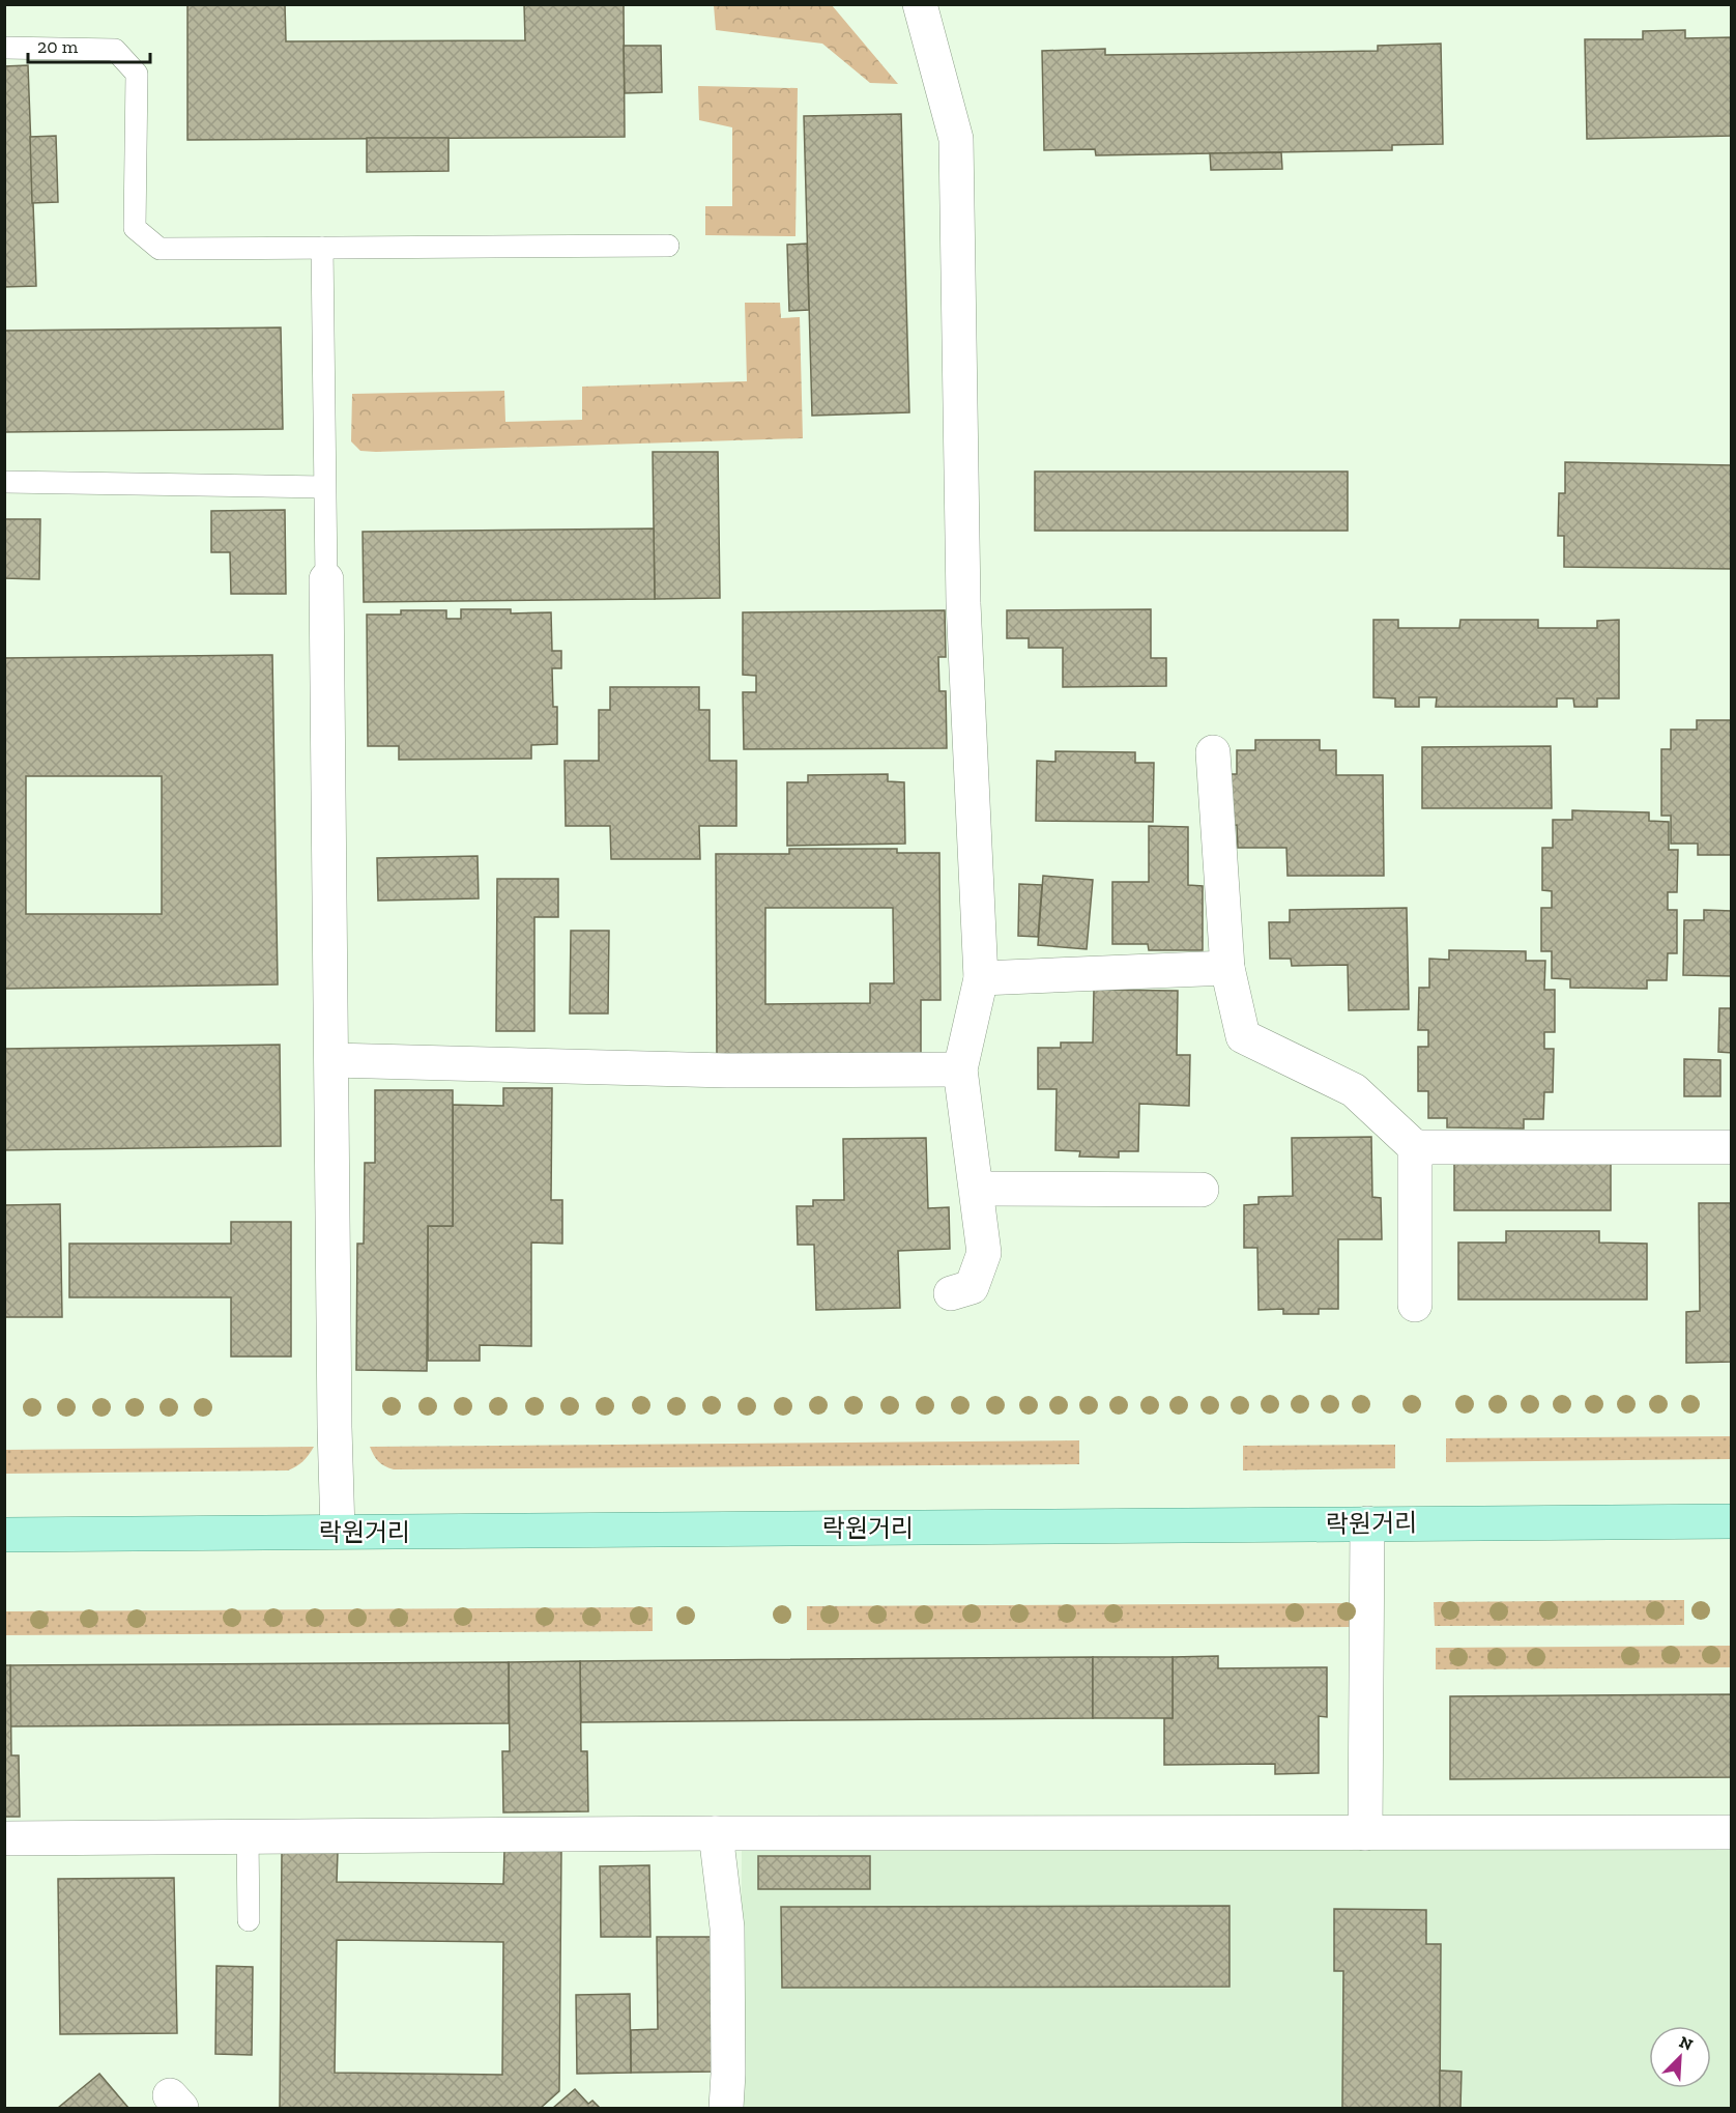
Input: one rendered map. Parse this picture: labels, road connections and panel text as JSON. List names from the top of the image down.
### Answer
{
  "streets": {
    "main road": ["락원거리"]
  },
  "scale_bar": "20 m",
  "north": "top right"
}
